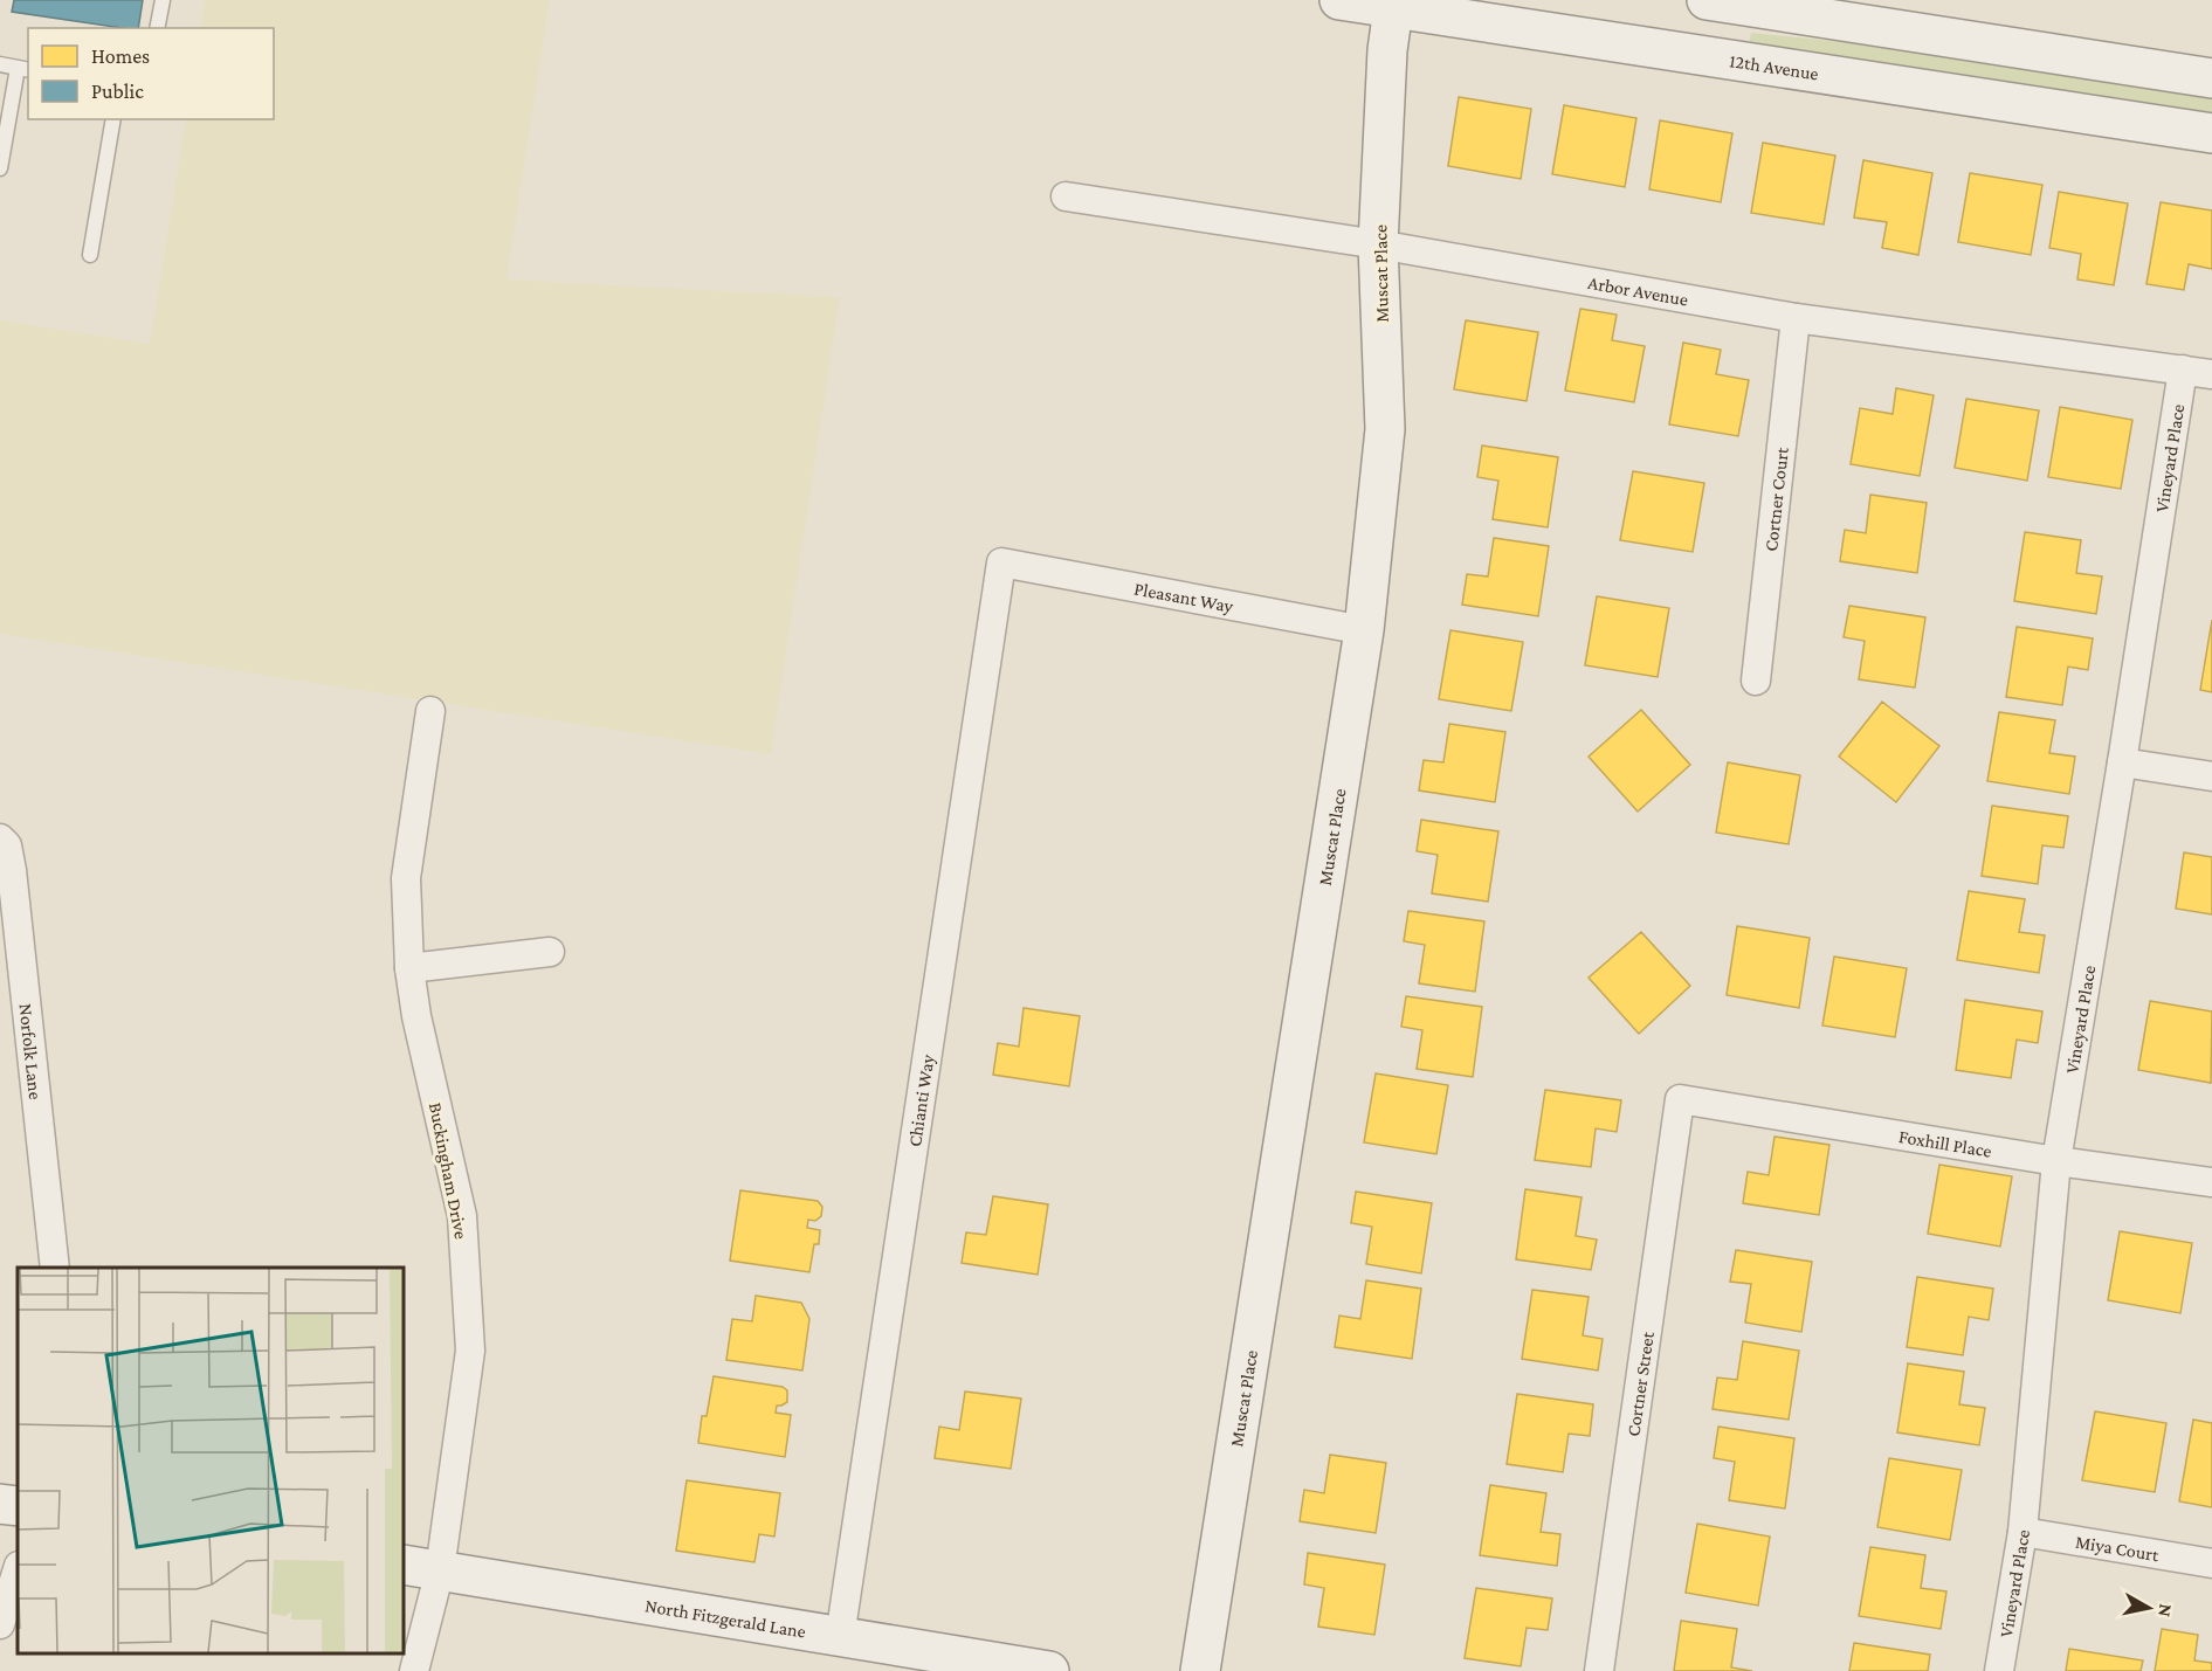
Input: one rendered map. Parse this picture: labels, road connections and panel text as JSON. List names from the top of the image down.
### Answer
{
  "streets": {
    "street": [
      "12th Avenue",
      "Muscat Place",
      "Arbor Avenue",
      "Vineyard Place",
      "Cortner Court",
      "Pleasant Way",
      "Norfolk Lane",
      "Chianti Way",
      "Foxhill Place",
      "Buckingham Drive",
      "Cortner Street",
      "Miya Court",
      "North Fitzgerald Lane"
    ]
  },
  "crossings": [
    ["12th Avenue", "Muscat Place"],
    ["Muscat Place", "Arbor Avenue"],
    ["Muscat Place", "Pleasant Way"],
    ["Arbor Avenue", "Vineyard Place"],
    ["Arbor Avenue", "Cortner Court"],
    ["Vineyard Place", "Foxhill Place"],
    ["Vineyard Place", "Miya Court"],
    ["Pleasant Way", "Chianti Way"],
    ["Chianti Way", "North Fitzgerald Lane"],
    ["Foxhill Place", "Cortner Street"],
    ["Buckingham Drive", "North Fitzgerald Lane"]
  ],
  "legend": ["Homes", "Public"],
  "north": "right"
}
